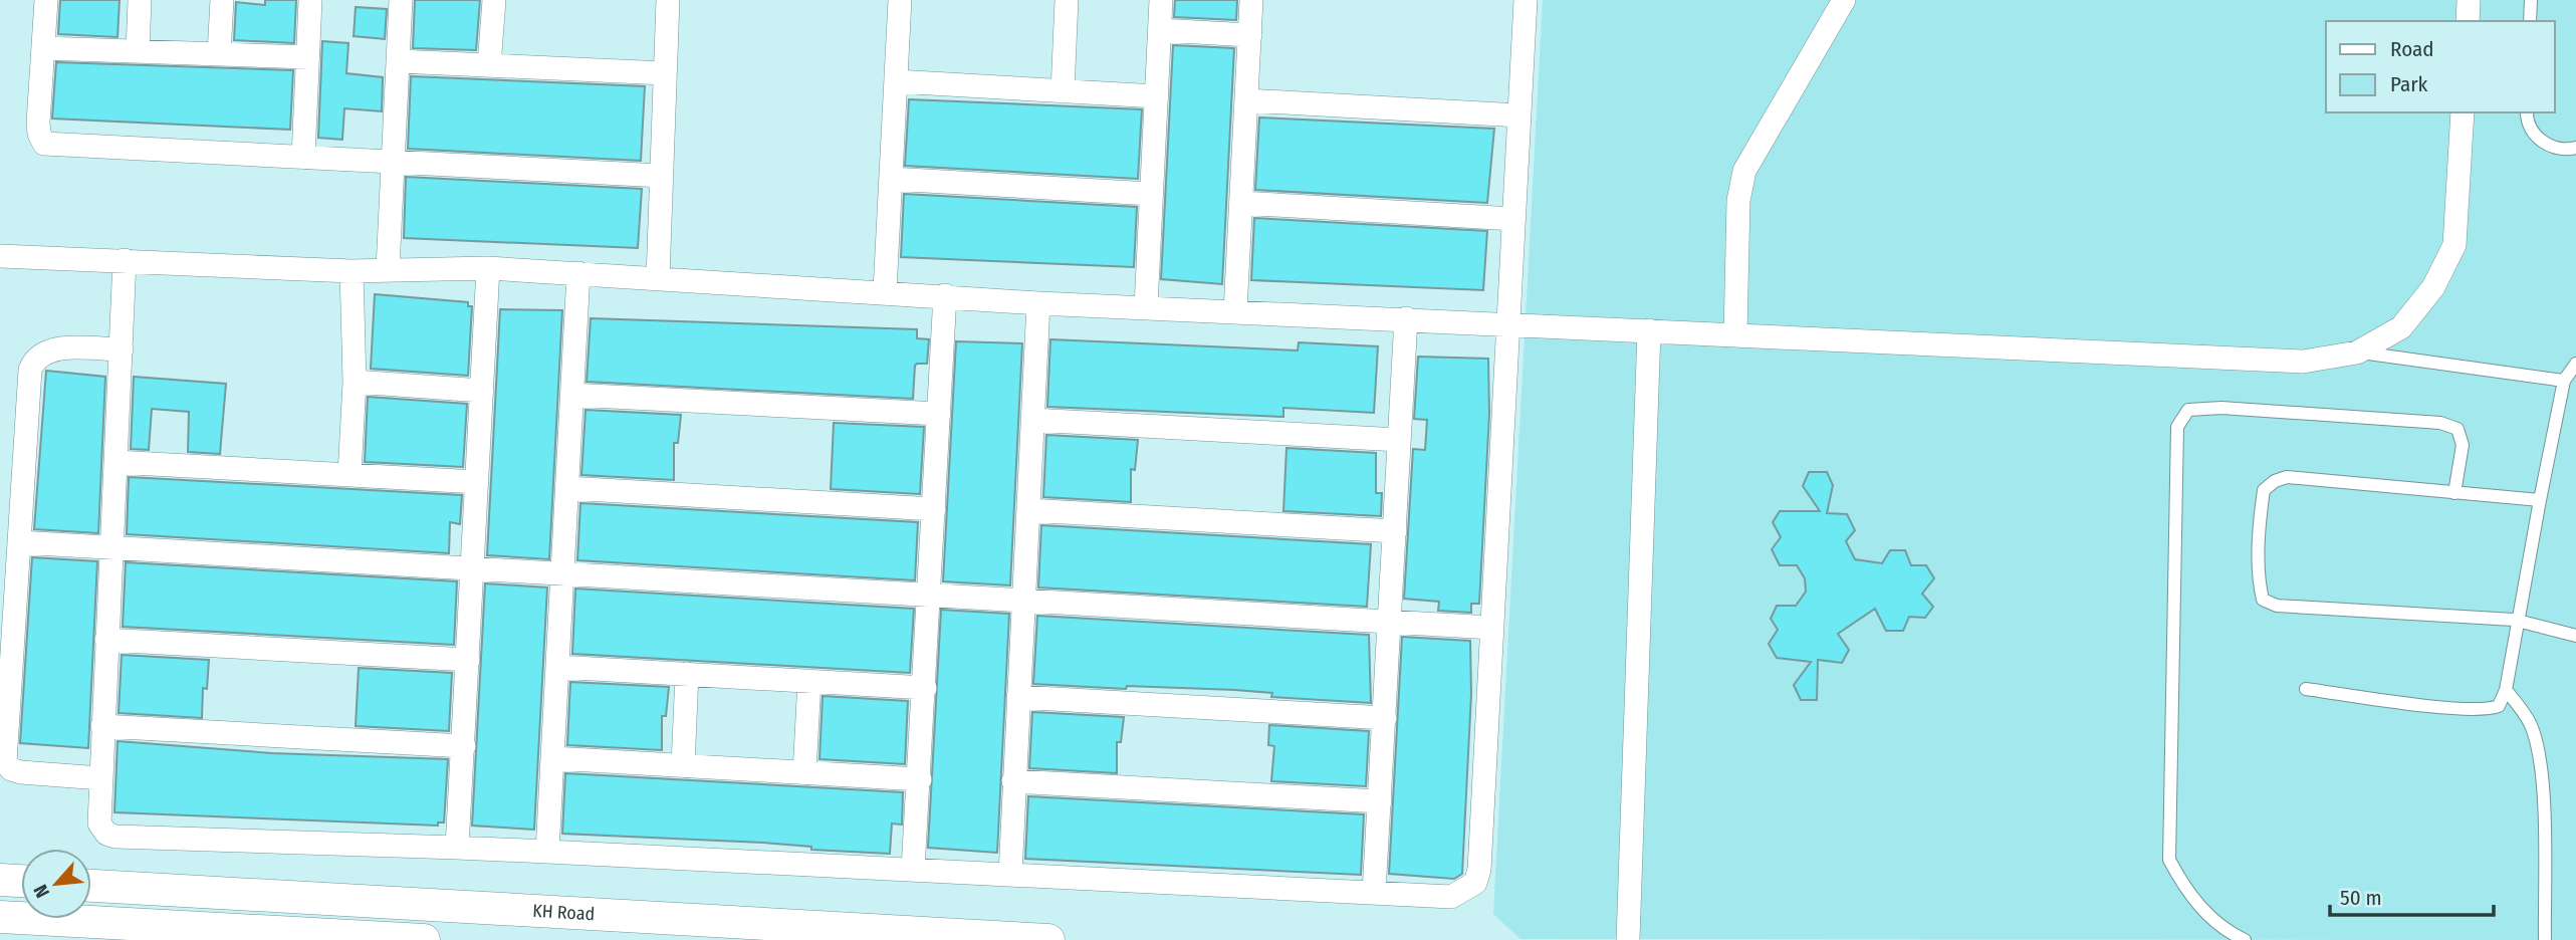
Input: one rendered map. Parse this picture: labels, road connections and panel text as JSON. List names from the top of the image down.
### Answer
{
  "streets": {
    "main road": ["KH Road"]
  },
  "legend": ["Road", "Park"],
  "scale_bar": "50 m",
  "north": "bottom left"
}
